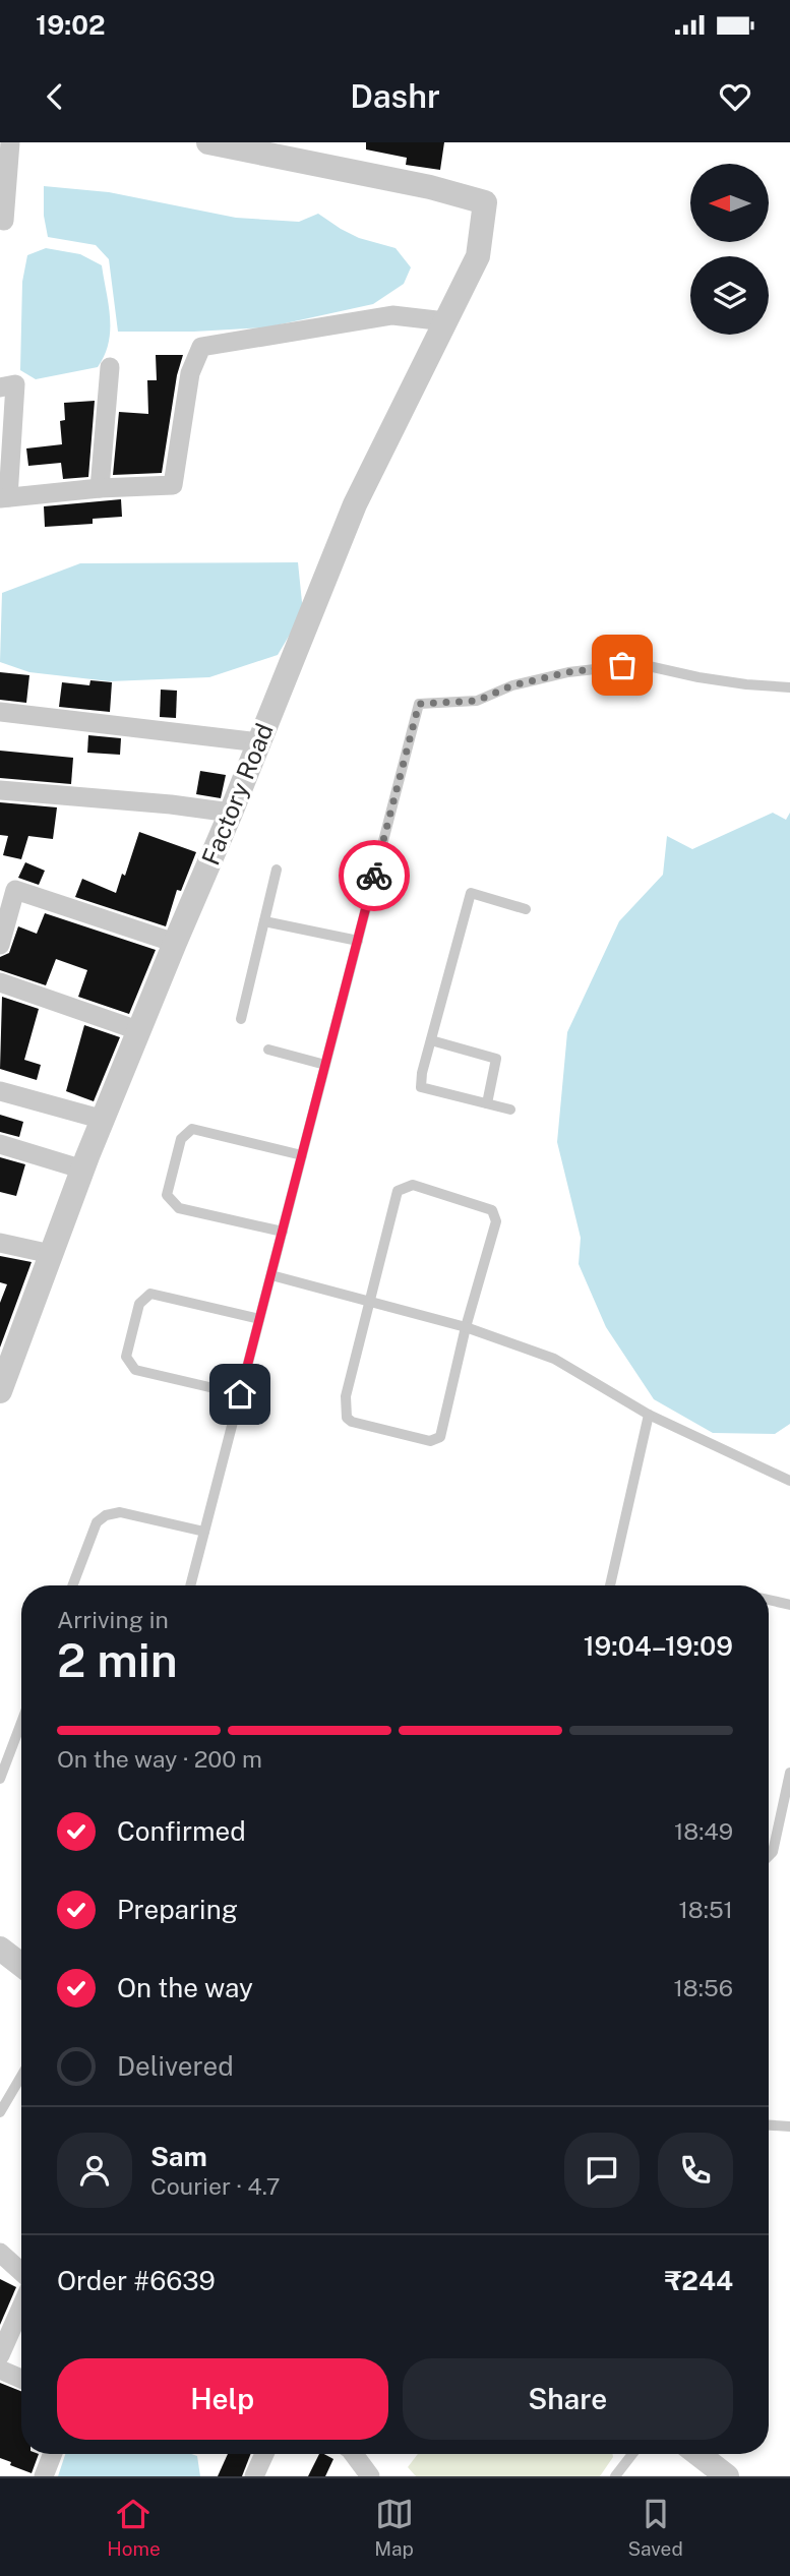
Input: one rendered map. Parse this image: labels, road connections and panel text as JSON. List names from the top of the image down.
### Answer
{
  "streets": {
    "street": ["Factory Road"]
  },
  "north": "left",
  "page": {
    "status": "19:02",
    "header": "Dashr",
    "heading": ["2 min", "Arriving in", "19:04–19:09"],
    "panel": [
      "Sam",
      "Courier · 4.7",
      "Order #6639",
      "₹244"
    ],
    "bar": "On the way · 200 m",
    "list": [
      ["Confirmed", "18:49"],
      ["Preparing", "18:51"],
      ["On the way", "18:56"],
      "Delivered"
    ],
    "buttons": ["Help", "Share"],
    "tabs": ["Home", "Map", "Saved"]
  }
}
